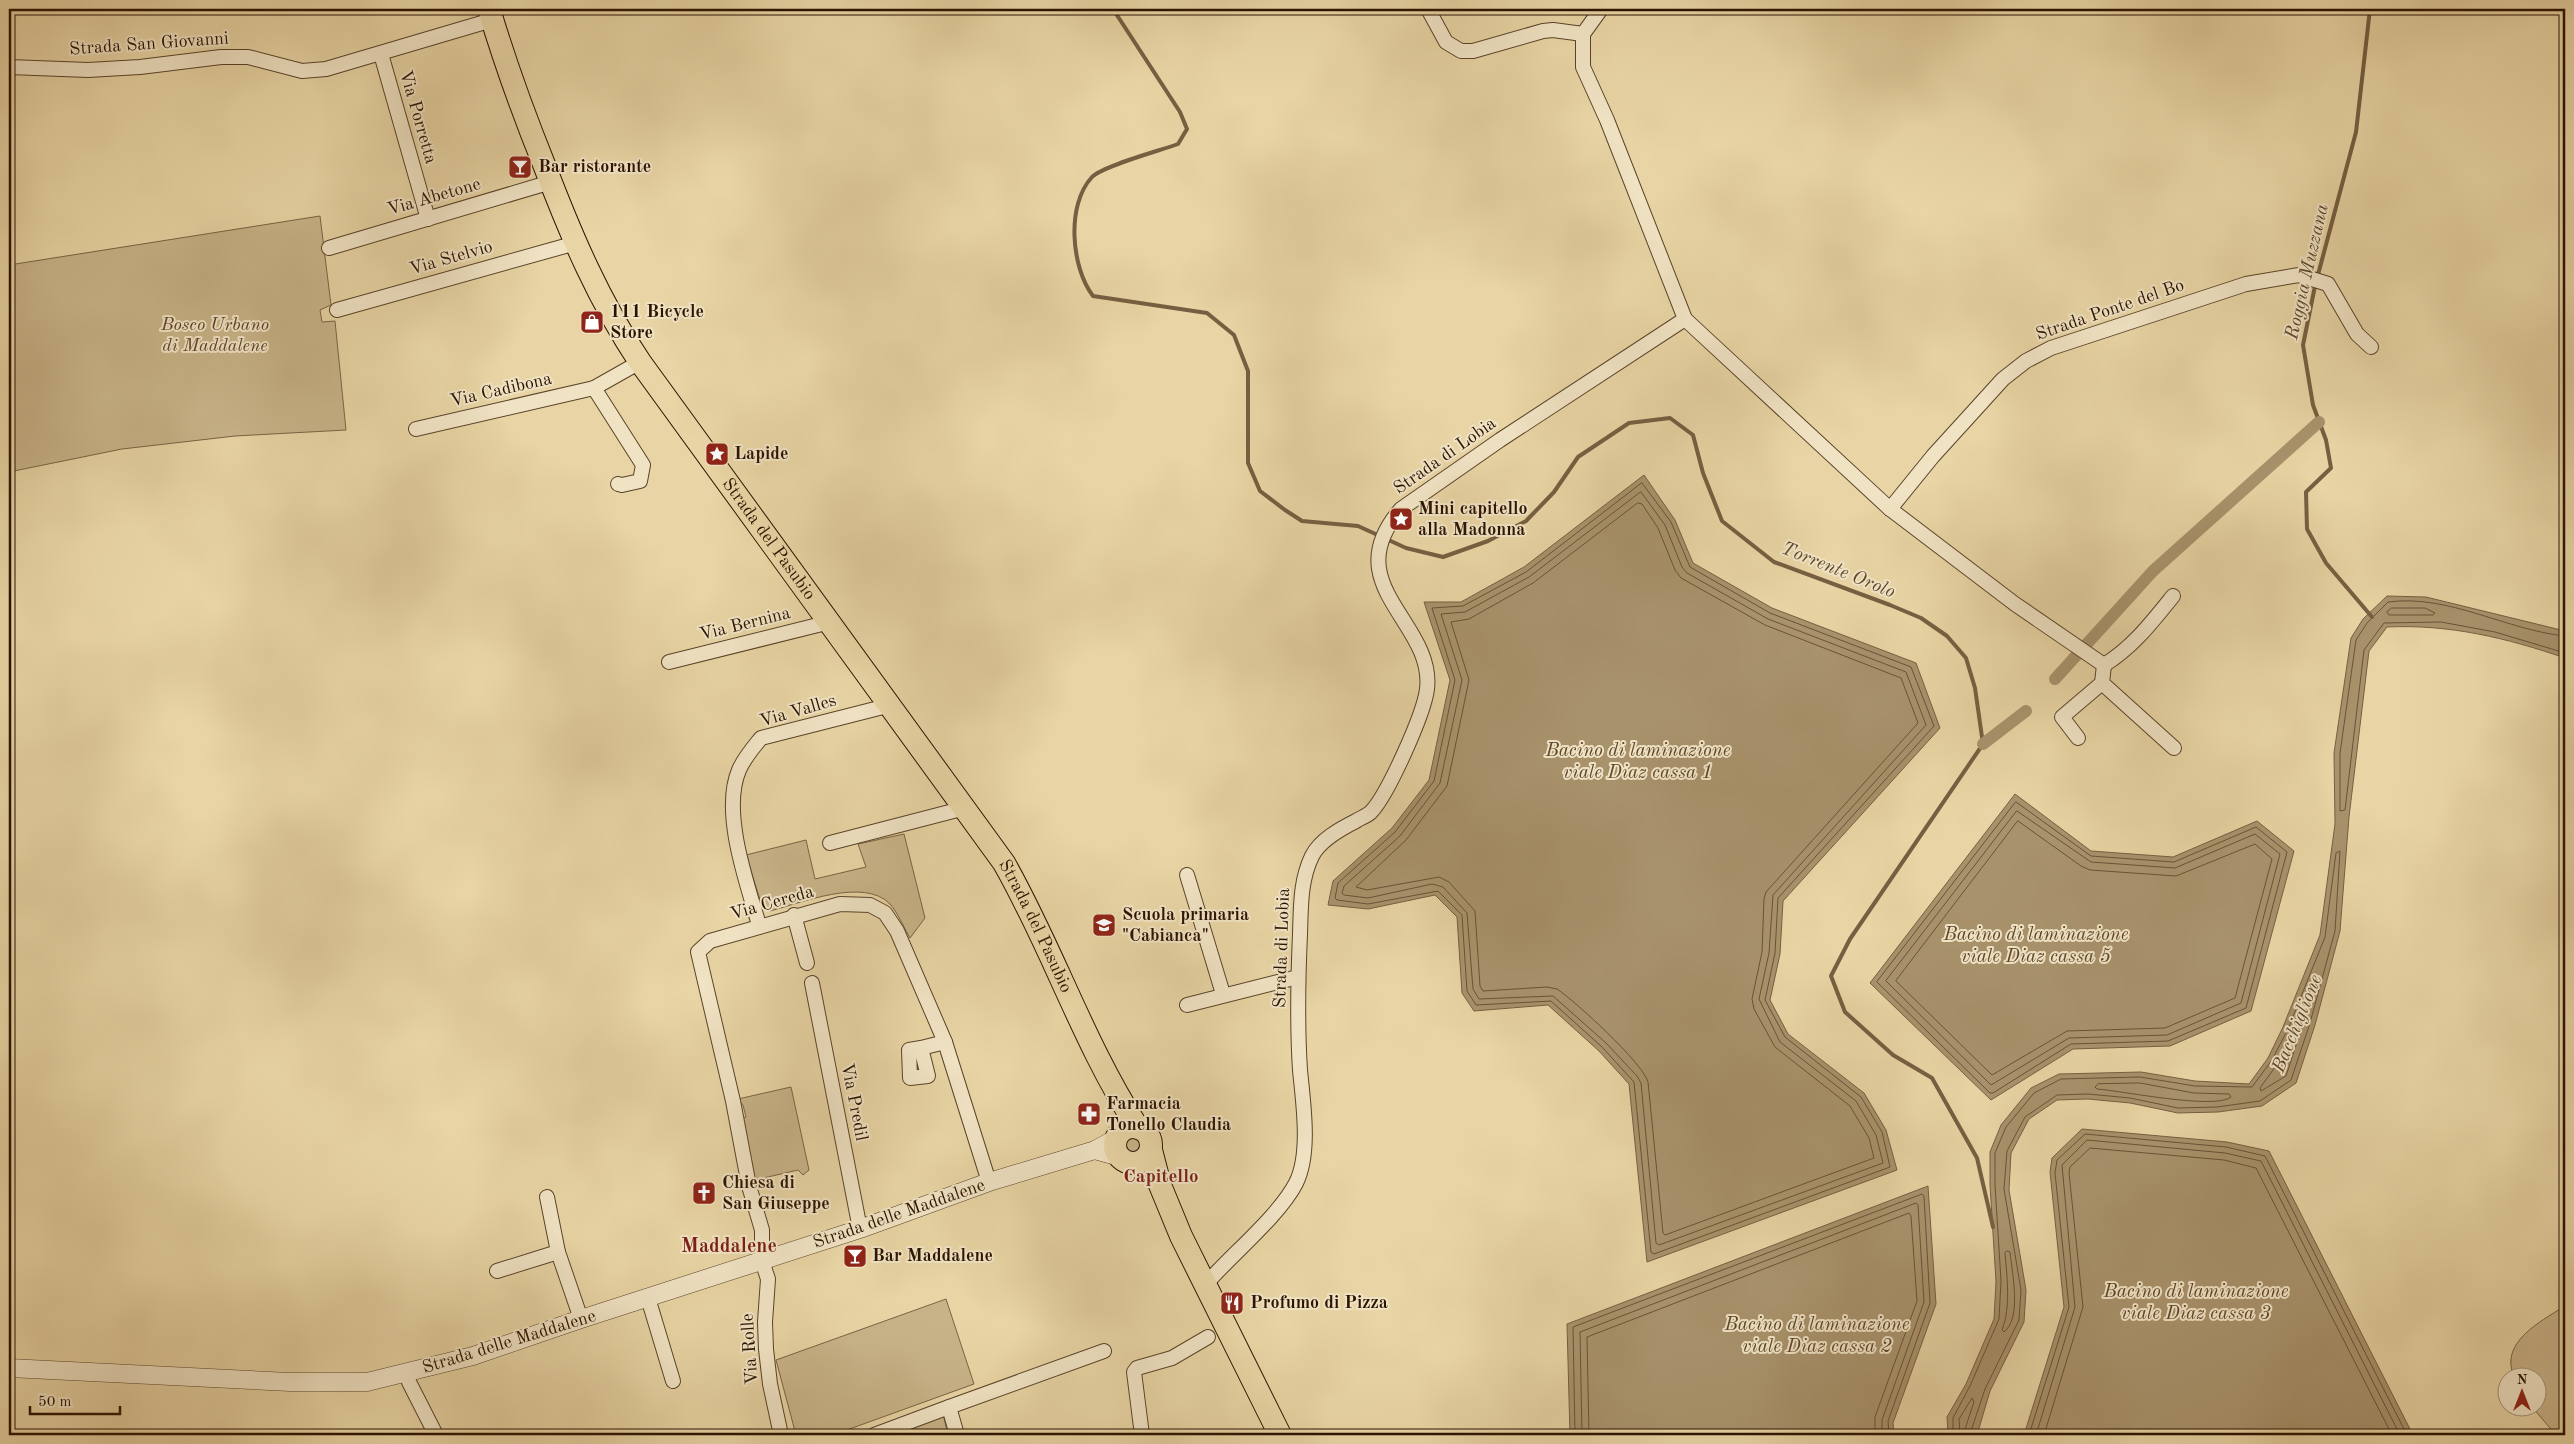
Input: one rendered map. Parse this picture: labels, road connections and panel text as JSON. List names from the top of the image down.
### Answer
{
  "streets": {
    "main road": ["Strada del Pasubio"],
    "street": [
      "Strada San Giovanni",
      "Via Porretta",
      "Via Abetone",
      "Via Stelvio",
      "Strada Ponte del Bo",
      "Via Cadibona",
      "Strada di Lobia",
      "Via Bernina",
      "Via Valles",
      "Via Cereda",
      "Via Predil",
      "Strada delle Maddalene",
      "Via Rolle"
    ]
  },
  "crossings": [
    ["Strada San Giovanni", "Via Porretta"],
    ["Strada San Giovanni", "Strada del Pasubio"],
    ["Via Porretta", "Via Abetone"],
    ["Via Abetone", "Strada del Pasubio"],
    ["Via Stelvio", "Strada del Pasubio"],
    ["Via Cadibona", "Strada del Pasubio"],
    ["Strada del Pasubio", "Via Bernina"],
    ["Strada del Pasubio", "Via Valles"],
    ["Strada del Pasubio", "Strada delle Maddalene"],
    ["Via Valles", "Via Cereda"],
    ["Via Cereda", "Strada delle Maddalene"],
    ["Via Cereda", "Via Rolle"],
    ["Via Predil", "Strada delle Maddalene"],
    ["Strada delle Maddalene", "Via Rolle"]
  ],
  "districts": ["Capitello", "Maddalene"],
  "water": [
    "Roggia Muzzana",
    "Torrente Orolo",
    "Bacino di laminazione viale Diaz cassa 1",
    "Bacino di laminazione viale Diaz cassa 5",
    "Bacchiglione",
    "Bacino di laminazione viale Diaz cassa 3",
    "Bacino di laminazione viale Diaz cassa 2"
  ],
  "parks": ["Bosco Urbano di Maddalene"],
  "places": {
    "bar": ["Bar ristorante", "Bar Maddalene"],
    "shop": ["111 Bicycle Store"],
    "place": ["Lapide", "Mini capitello alla Madonna"],
    "school or university": ["Scuola primaria \"Cabianca\""],
    "pharmacy": ["Farmacia Tonello Claudia"],
    "church": ["Chiesa di San Giuseppe"],
    "restaurant": ["Profumo di Pizza"]
  },
  "scale_bar": "50 m",
  "north": "top"
}
